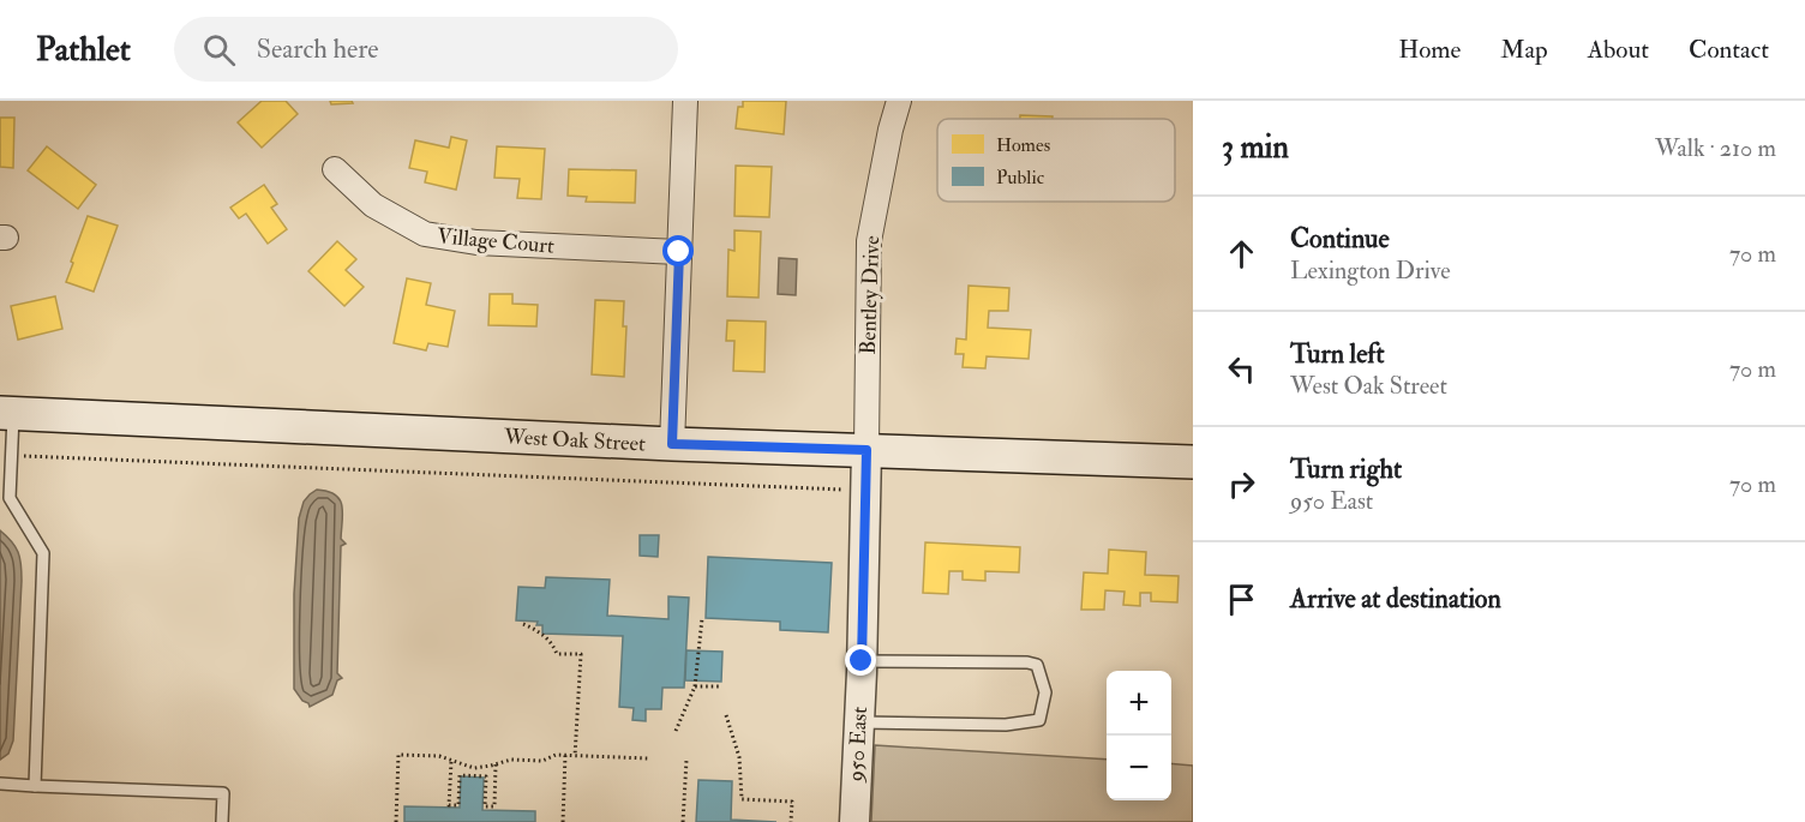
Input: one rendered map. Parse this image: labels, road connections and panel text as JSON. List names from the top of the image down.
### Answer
{
  "streets": {
    "main road": ["West Oak Street"],
    "street": ["Village Court", "Bentley Drive", "950 East"]
  },
  "crossings": [
    ["Bentley Drive", "West Oak Street"],
    ["Bentley Drive", "950 East"],
    ["West Oak Street", "950 East"]
  ],
  "legend": ["Homes", "Public"],
  "page": {
    "header": "Pathlet",
    "search": "Search here",
    "nav": [
      "Home",
      "Map",
      "About",
      "Contact"
    ],
    "heading": ["3 min", "Walk · 210 m"],
    "list": [
      ["Continue", "Lexington Drive", "70 m"],
      ["Turn left", "West Oak Street", "70 m"],
      ["Turn right", "950 East", "70 m"],
      "Arrive at destination"
    ],
    "map_buttons": ["+", "−"]
  }
}
